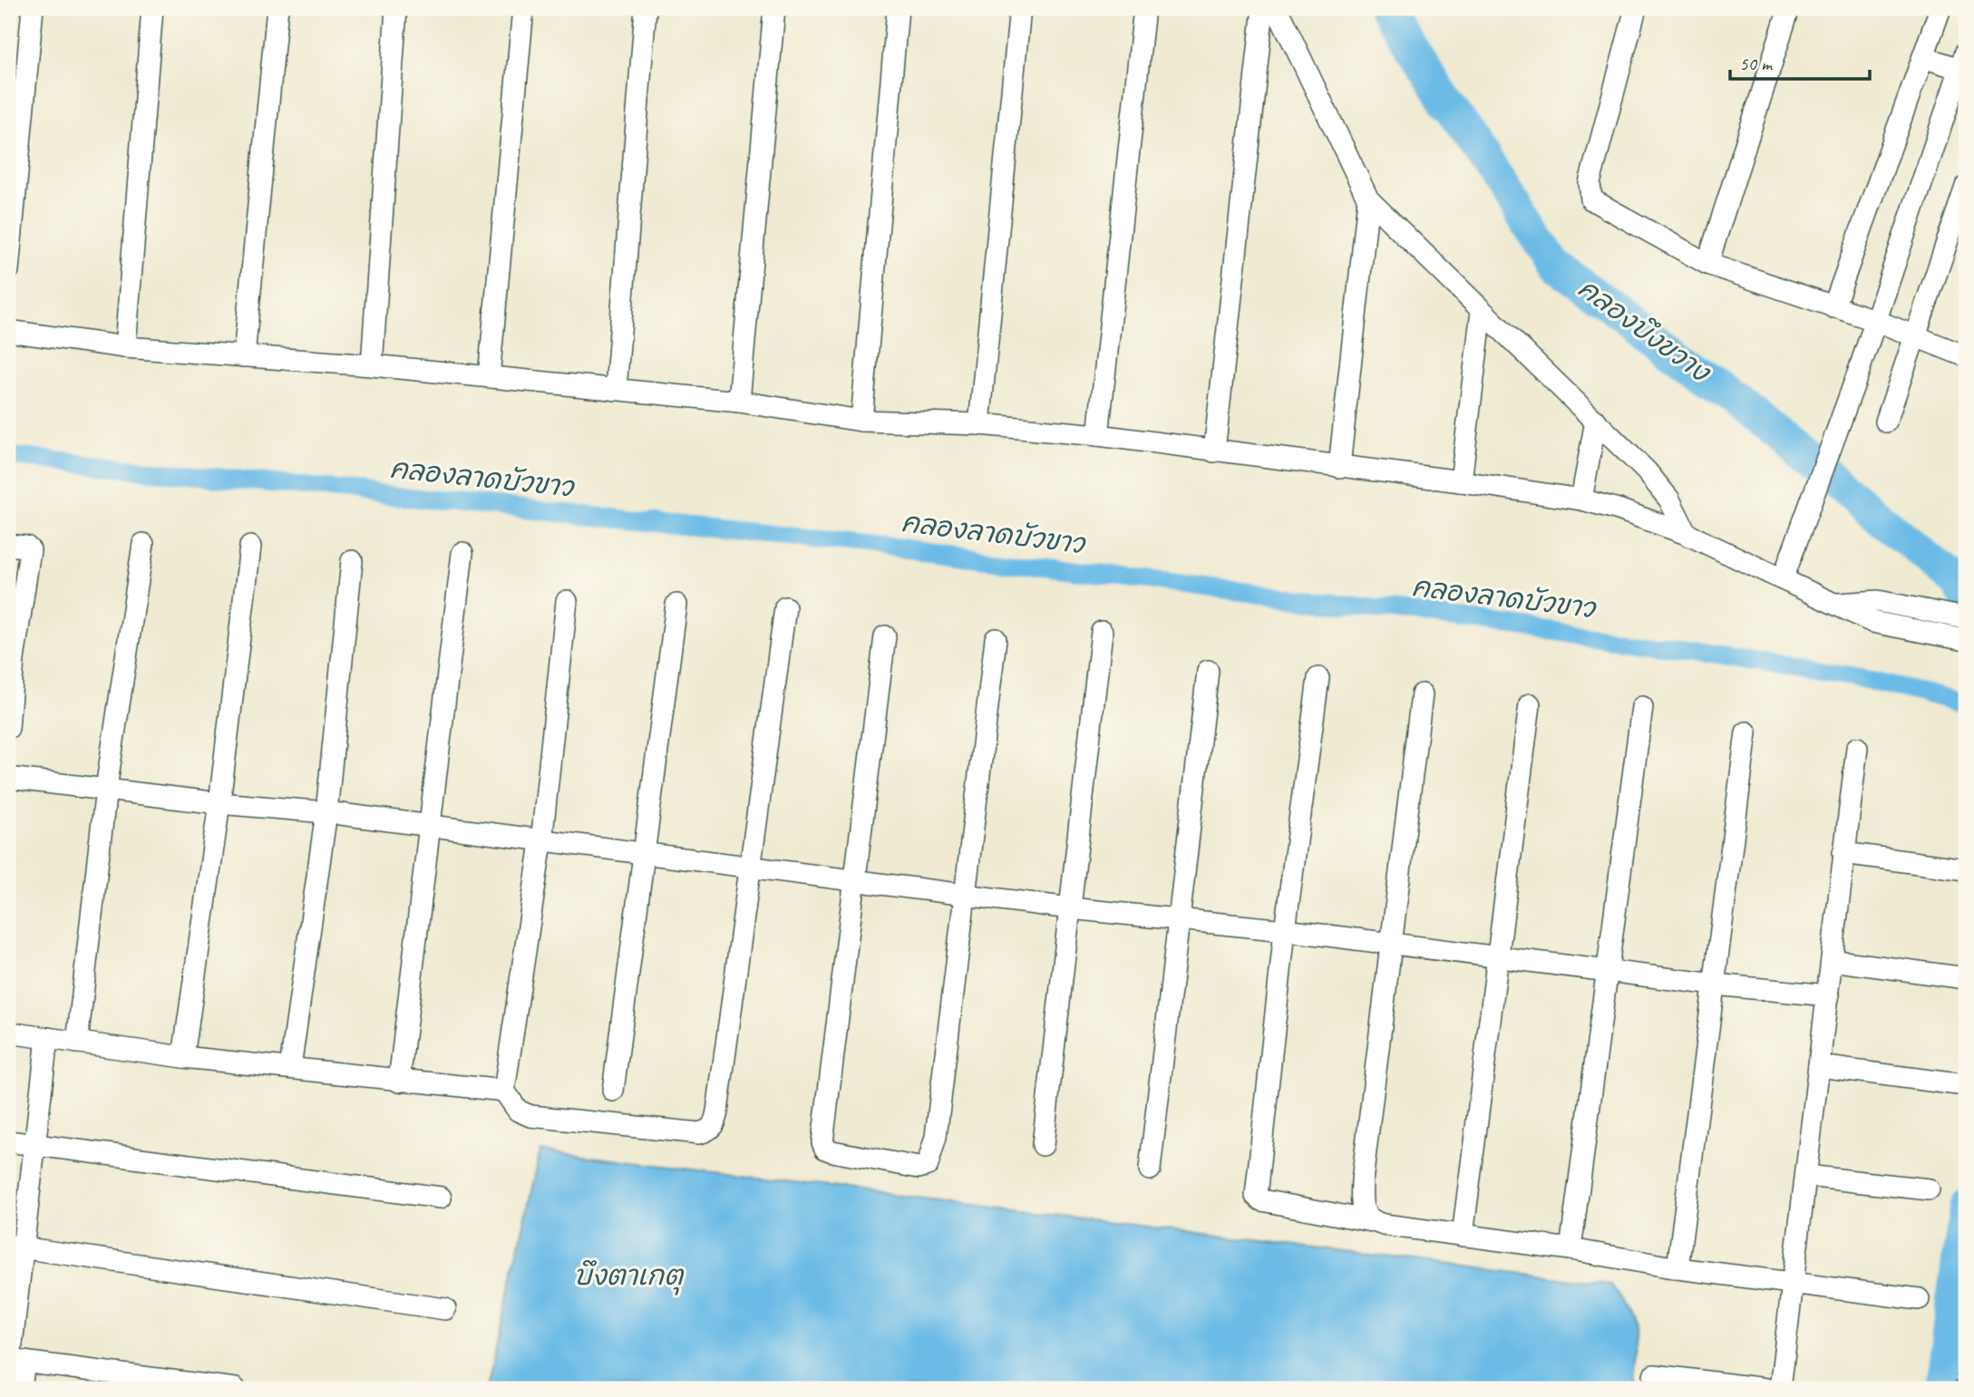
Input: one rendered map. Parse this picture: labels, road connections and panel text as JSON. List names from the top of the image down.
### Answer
{
  "water": ["คลองบึงขวาง", "คลองลาดบัวขาว", "บึงตาเกตุ"],
  "scale_bar": "50 m"
}
